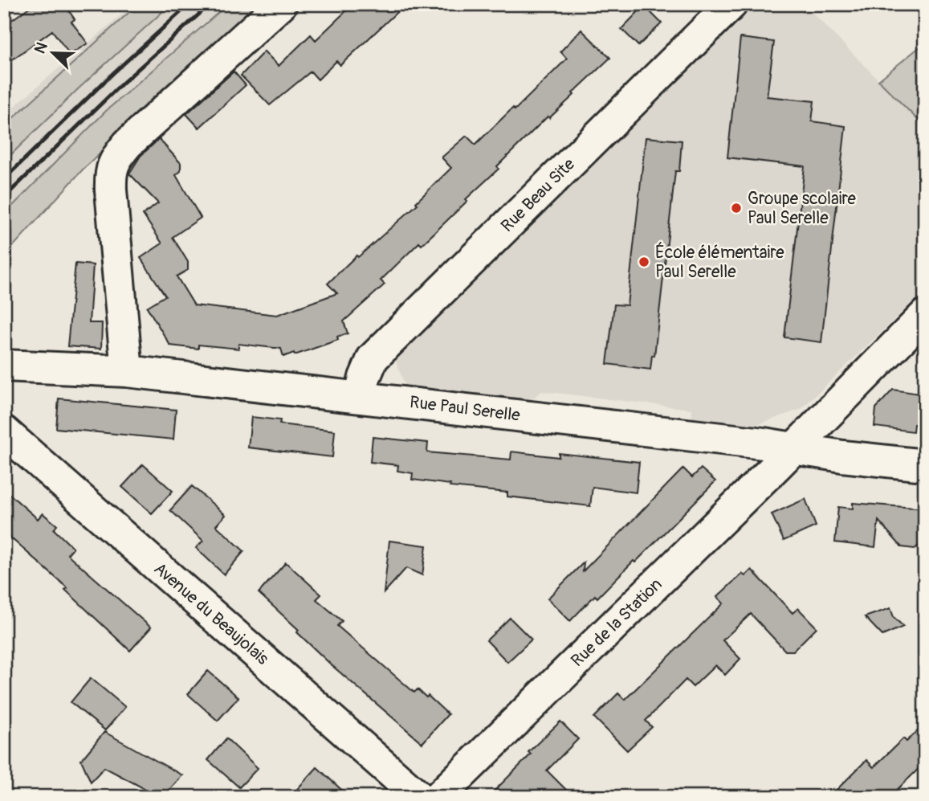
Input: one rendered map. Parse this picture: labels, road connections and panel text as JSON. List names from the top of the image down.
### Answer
{
  "streets": {
    "street": [
      "Rue Beau Site",
      "Rue Paul Serelle",
      "Avenue du Beaujolais",
      "Rue de la Station"
    ]
  },
  "crossings": [
    ["Rue Beau Site", "Rue Paul Serelle"],
    ["Rue Paul Serelle", "Rue de la Station"]
  ],
  "places": ["Groupe scolaire Paul Serelle", "École élémentaire Paul Serelle"],
  "north": "top left"
}
